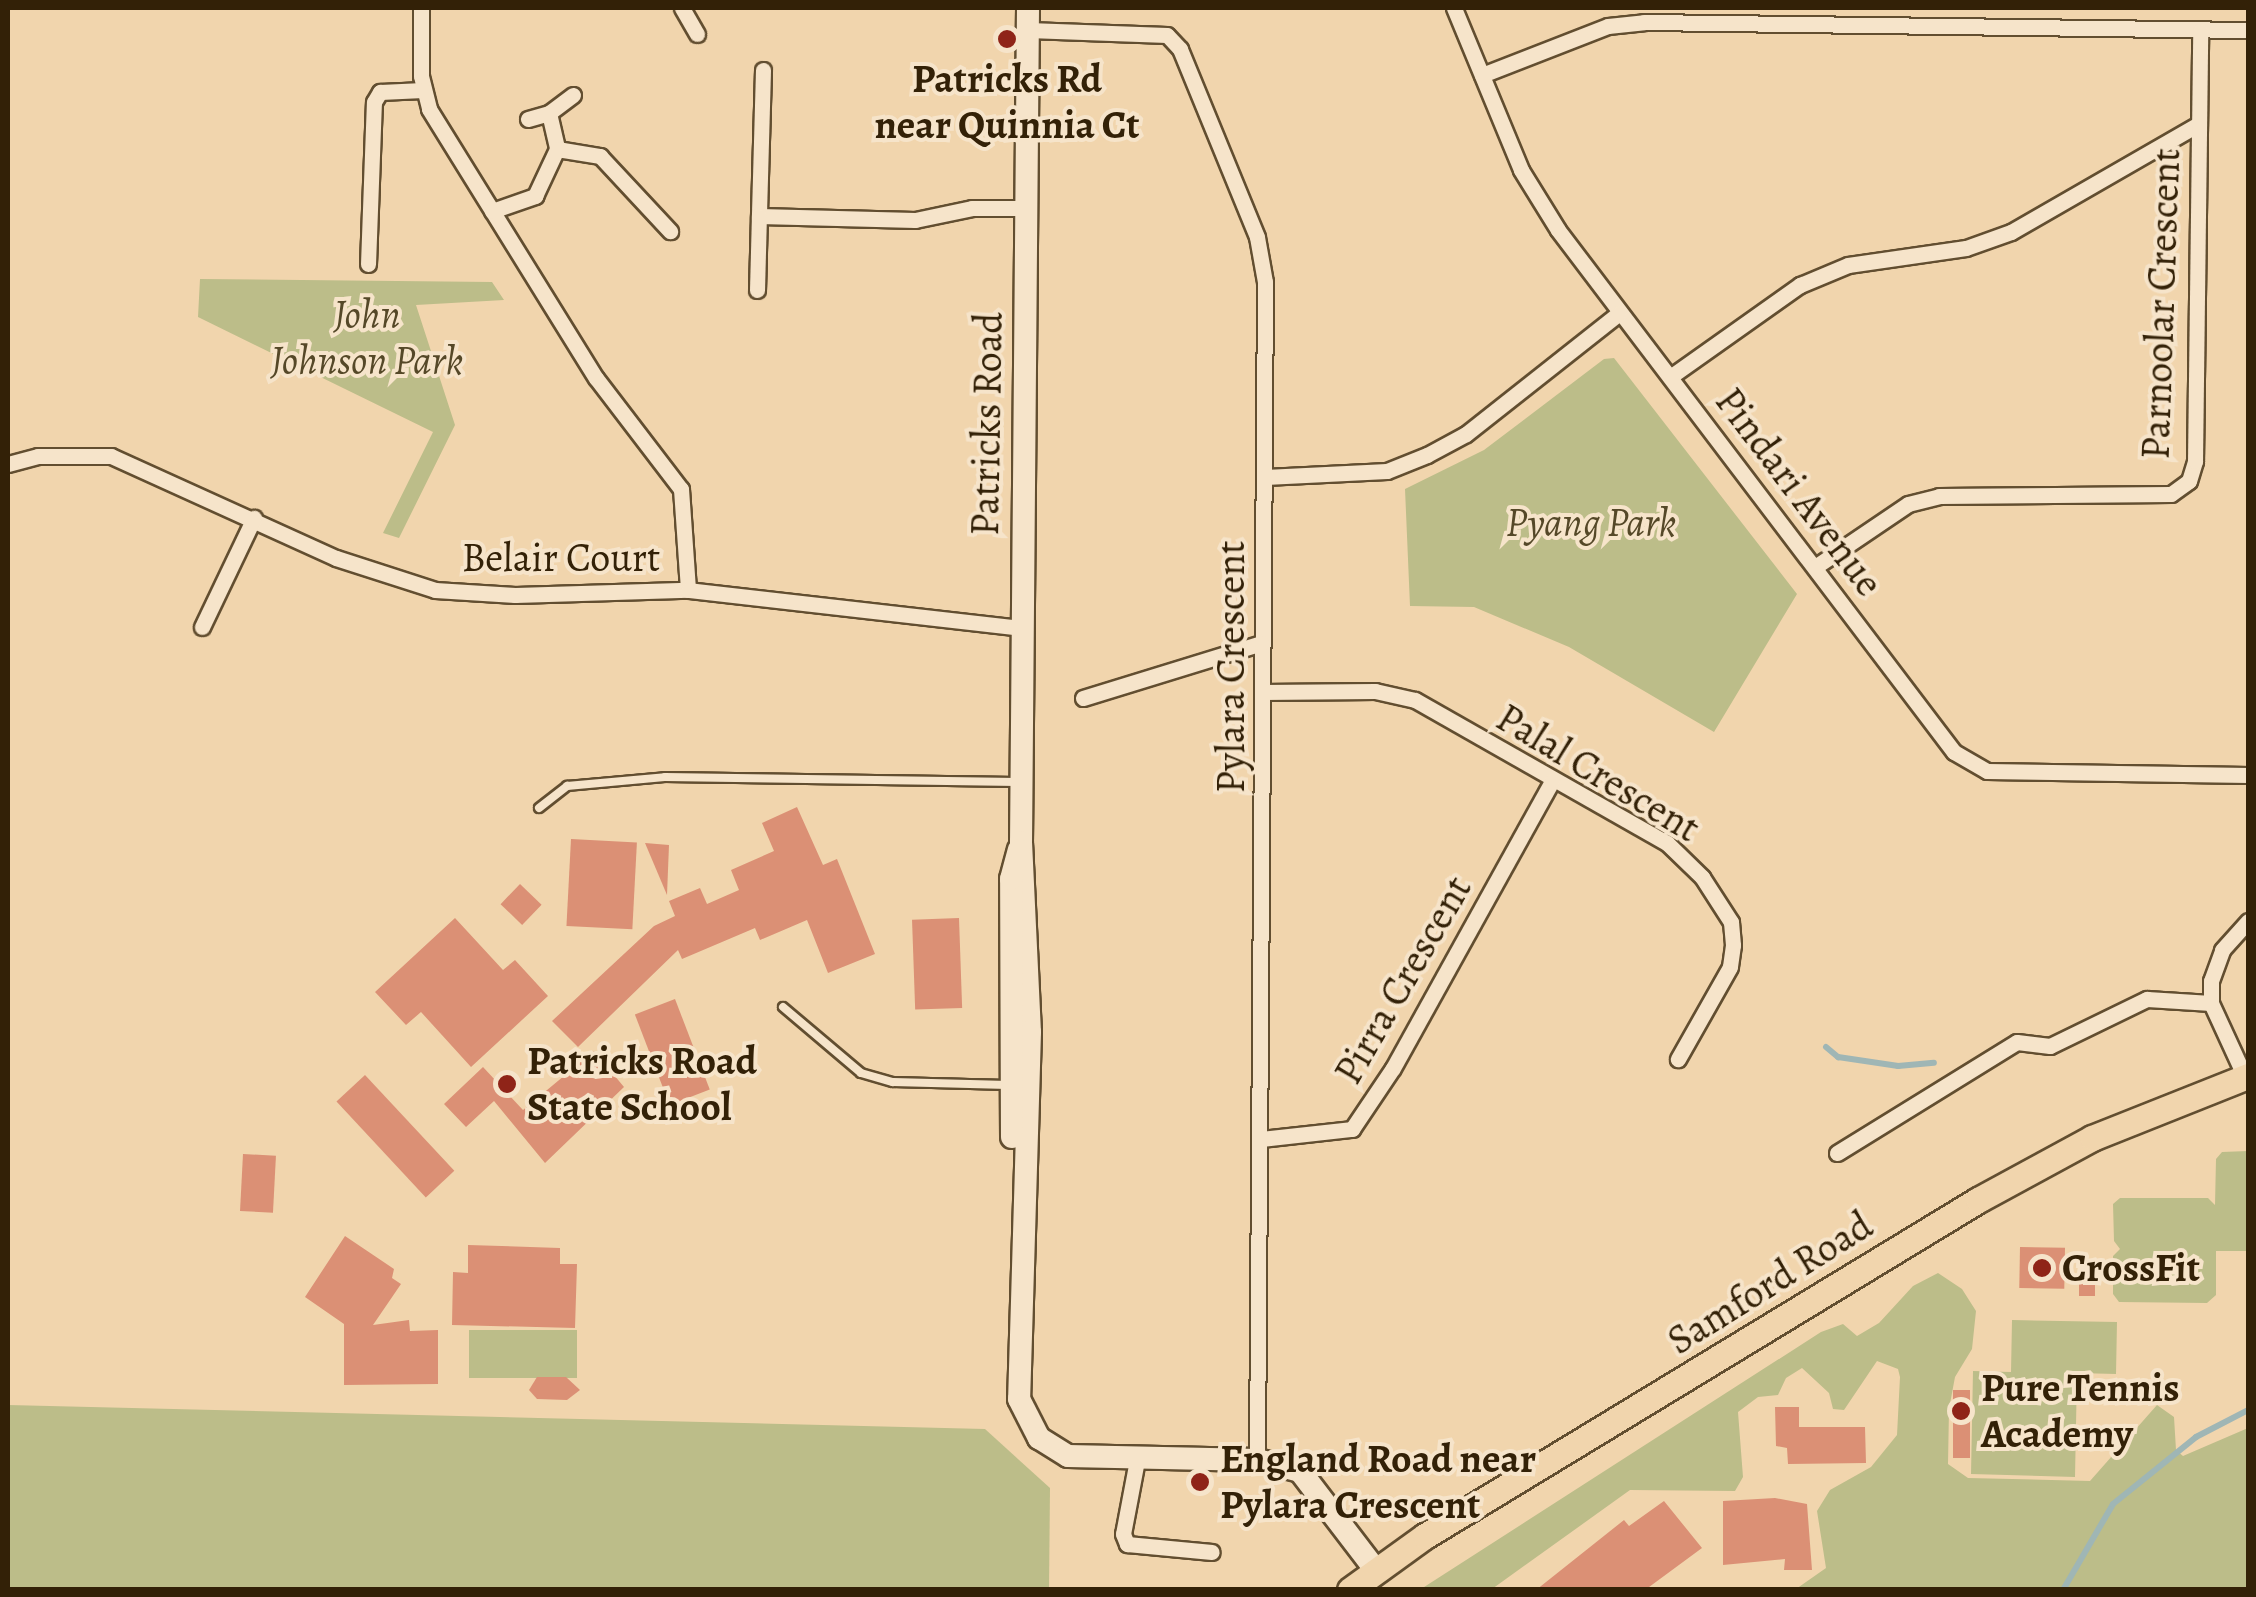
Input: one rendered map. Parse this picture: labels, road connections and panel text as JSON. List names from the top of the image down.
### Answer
{
  "streets": {
    "main road": ["Patricks Road", "Samford Road"],
    "street": [
      "Parnoolar Crescent",
      "Pindari Avenue",
      "Belair Court",
      "Pylara Crescent",
      "Palal Crescent",
      "Pirra Crescent"
    ]
  },
  "crossings": [
    ["Parnoolar Crescent", "Pindari Avenue"],
    ["Patricks Road", "Belair Court"],
    ["Patricks Road", "Pylara Crescent"],
    ["Pylara Crescent", "Palal Crescent"],
    ["Pylara Crescent", "Pirra Crescent"],
    ["Palal Crescent", "Pirra Crescent"]
  ],
  "parks": ["John Johnson Park", "Pyang Park"],
  "places": [
    "Patricks Rd near Quinnia Ct",
    "Patricks Road State School",
    "CrossFit",
    "Pure Tennis Academy",
    "England Road near Pylara Crescent"
  ]
}
